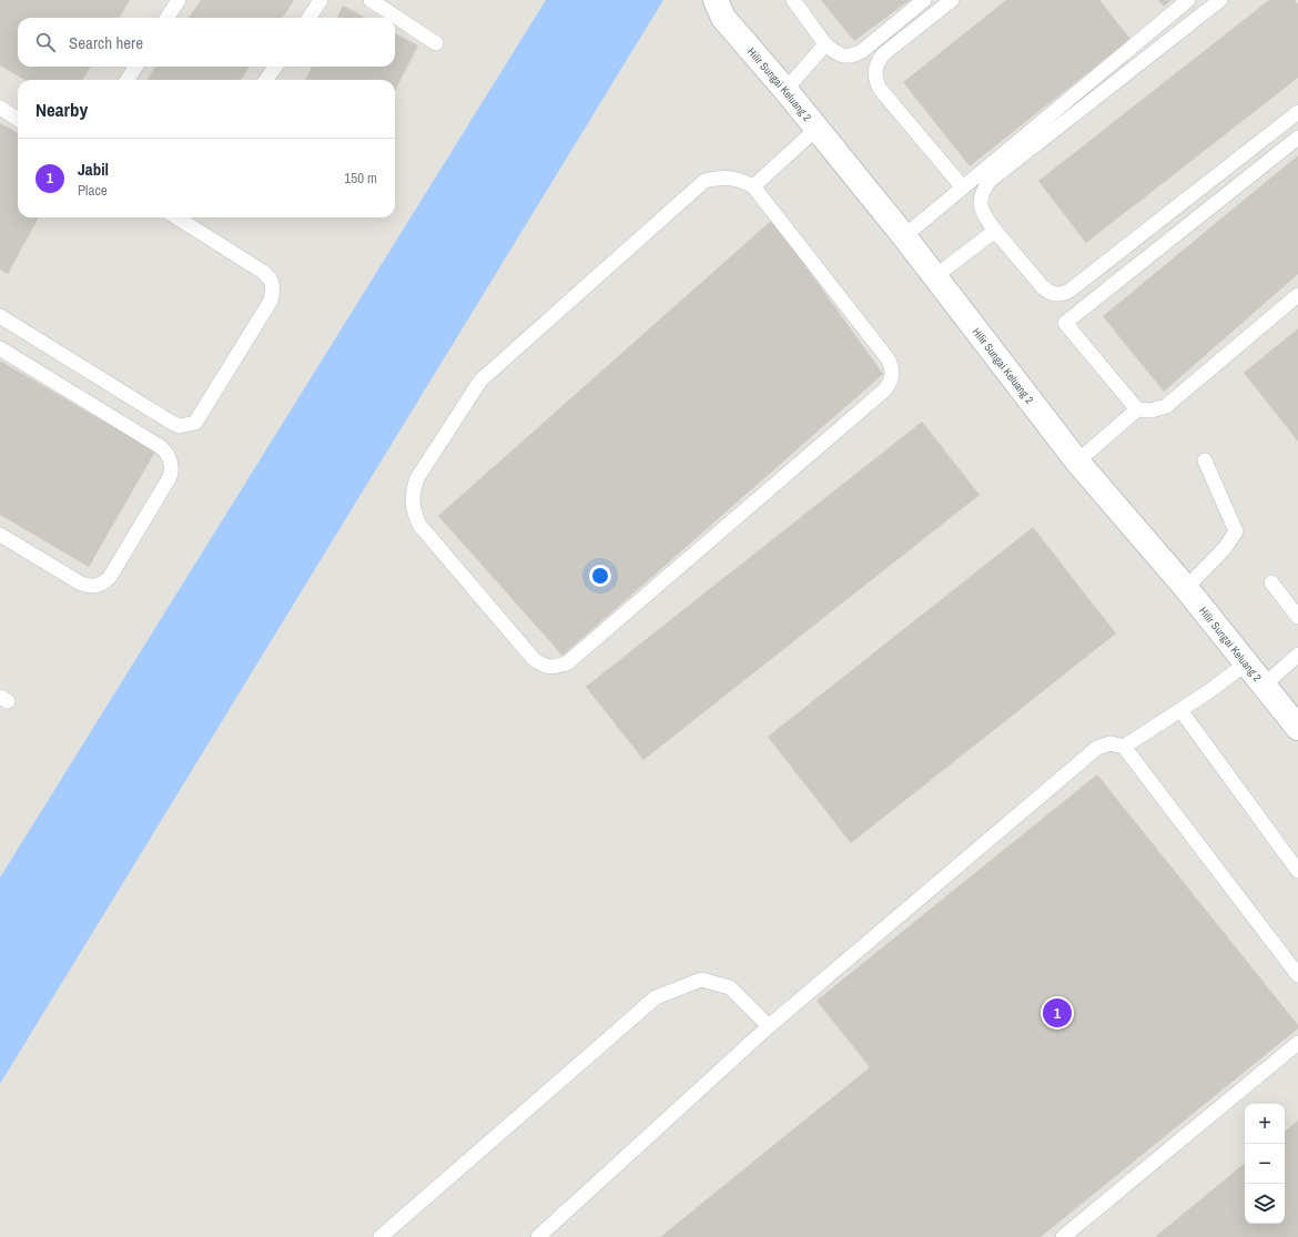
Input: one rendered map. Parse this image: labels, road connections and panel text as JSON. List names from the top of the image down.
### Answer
{
  "streets": {
    "street": ["Hilir Sungai Keluang 2"]
  },
  "page": {
    "search": "Search here",
    "heading": "Nearby",
    "list": [
      {
        "mark": "1",
        "name": "Jabil",
        "note": "Place",
        "value": "150 m"
      }
    ],
    "pins": "1",
    "map_buttons": ["+", "−"]
  }
}
